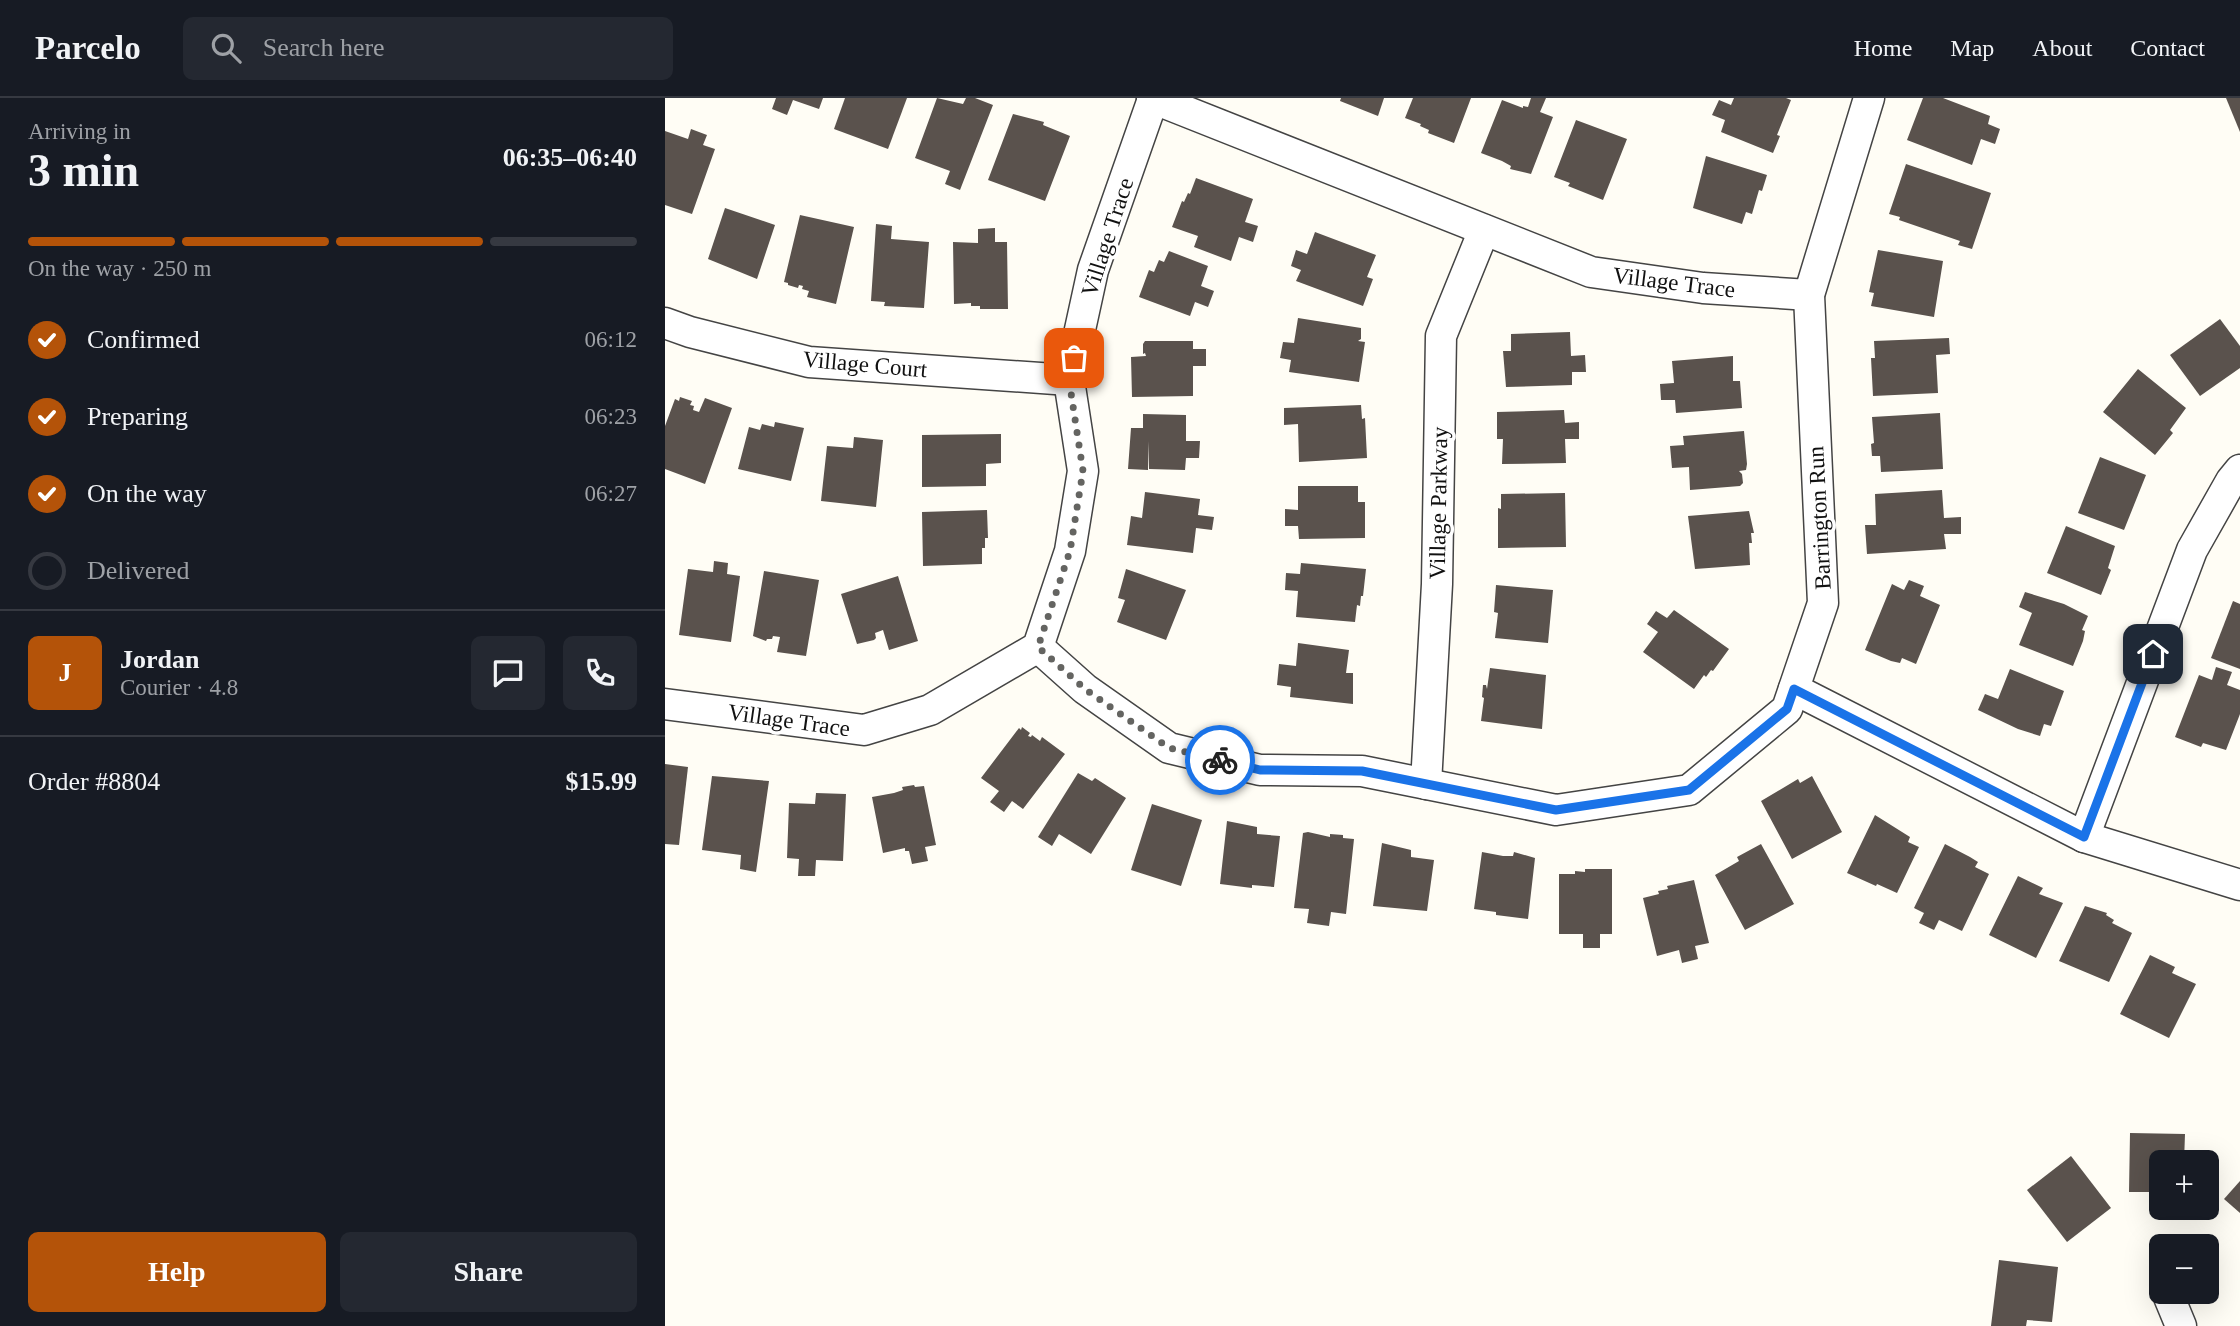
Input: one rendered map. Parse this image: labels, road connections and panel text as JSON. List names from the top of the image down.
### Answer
{
  "streets": {
    "street": [
      "Village Trace",
      "Village Court",
      "Village Parkway",
      "Barrington Run"
    ]
  },
  "crossings": [
    ["Village Trace", "Village Court"],
    ["Village Trace", "Village Parkway"],
    ["Village Trace", "Barrington Run"],
    ["Village Parkway", "Barrington Run"]
  ],
  "page": {
    "header": "Parcelo",
    "search": "Search here",
    "nav": [
      "Home",
      "Map",
      "About",
      "Contact"
    ],
    "heading": ["3 min", "Arriving in", "06:35–06:40"],
    "panel": [
      "Jordan",
      "Courier · 4.8",
      "Order #8804",
      "$15.99"
    ],
    "bar": "On the way · 250 m",
    "list": [
      ["Confirmed", "06:12"],
      ["Preparing", "06:23"],
      ["On the way", "06:27"],
      "Delivered"
    ],
    "round": "J",
    "map_buttons": ["+", "−"],
    "buttons": ["Help", "Share"]
  }
}
